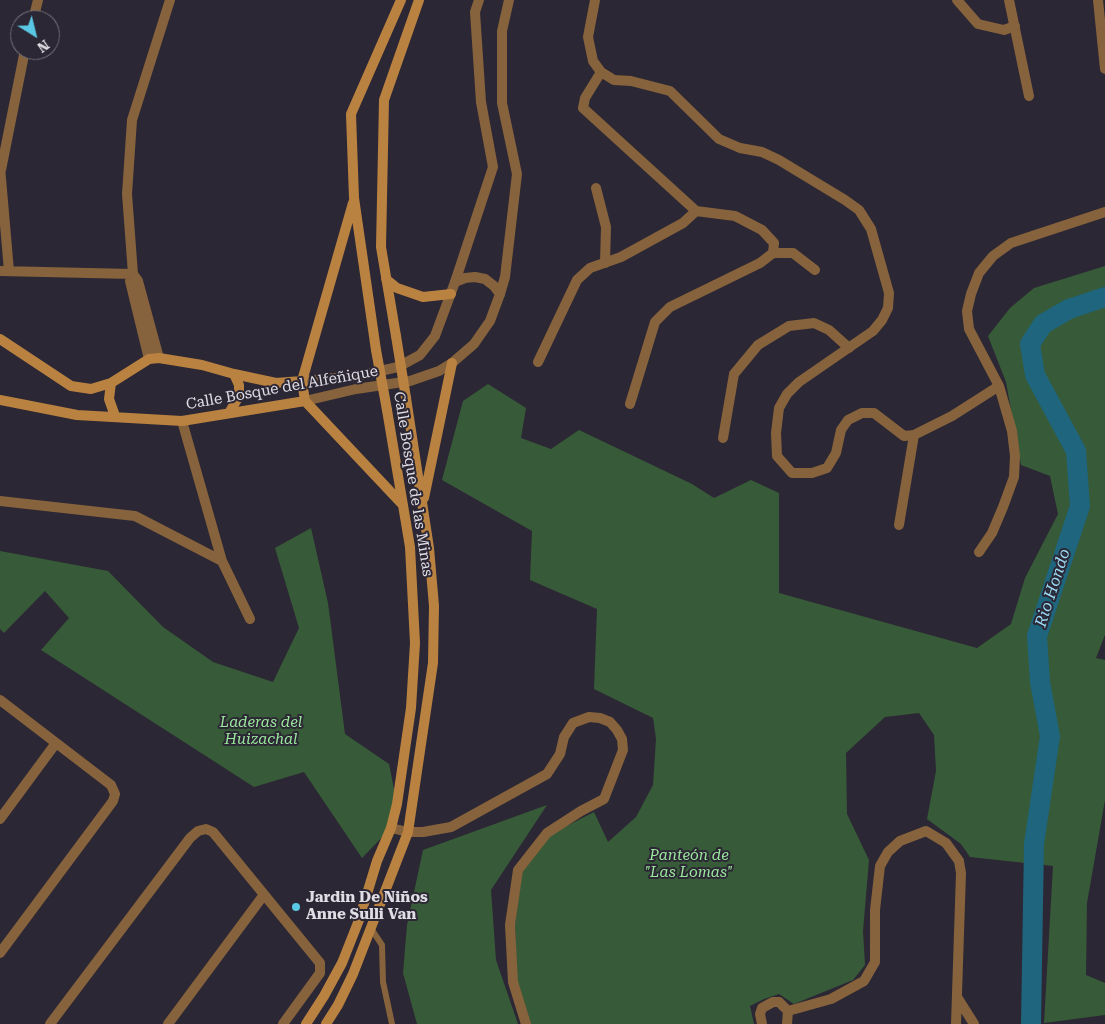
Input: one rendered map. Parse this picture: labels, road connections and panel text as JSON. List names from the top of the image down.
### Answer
{
  "streets": {
    "main road": ["Calle Bosque del Alfeñique", "Calle Bosque de las Minas"]
  },
  "water": ["Rio Hondo"],
  "parks": ["Laderas del Huizachal", "Panteón de \"Las Lomas\""],
  "places": ["Jardin De Niños Anne Sulli Van"],
  "north": "bottom right"
}
